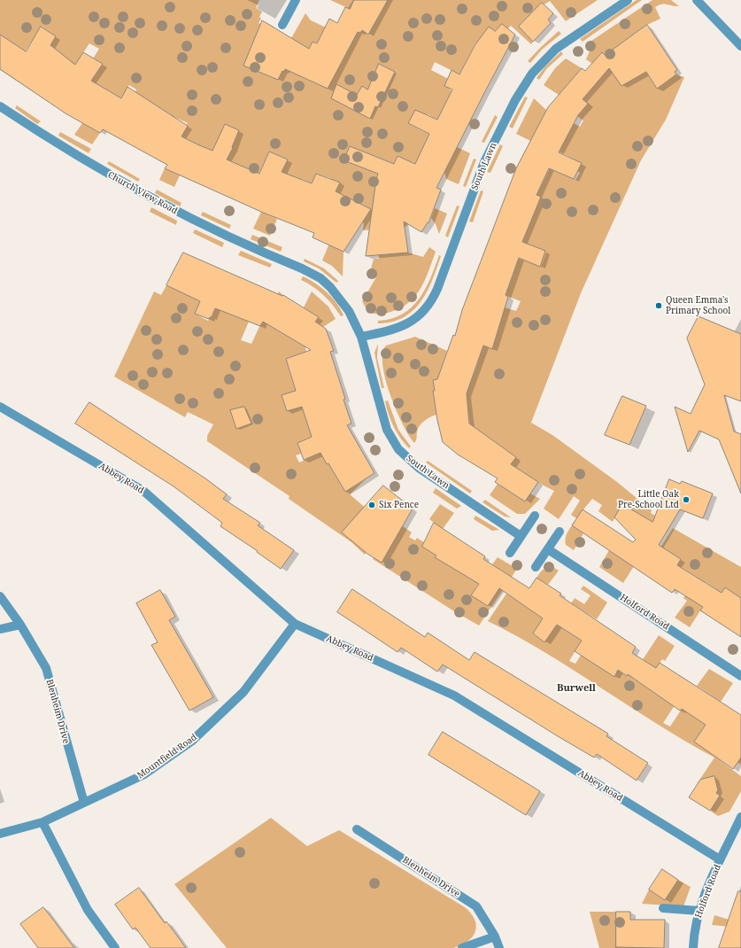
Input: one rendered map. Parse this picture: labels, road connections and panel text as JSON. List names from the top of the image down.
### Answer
{
  "streets": {
    "street": [
      "South Lawn",
      "Church View Road",
      "Abbey Road",
      "Holford Road",
      "Blenheim Drive",
      "Mountfield Road"
    ]
  },
  "crossings": [
    ["South Lawn", "Church View Road"],
    ["Abbey Road", "Holford Road"],
    ["Abbey Road", "Mountfield Road"],
    ["Blenheim Drive", "Mountfield Road"]
  ],
  "districts": ["Burwell"],
  "places": ["Queen Emma's Primary School", "Little Oak Pre-School Ltd", "Six Pence"]
}
